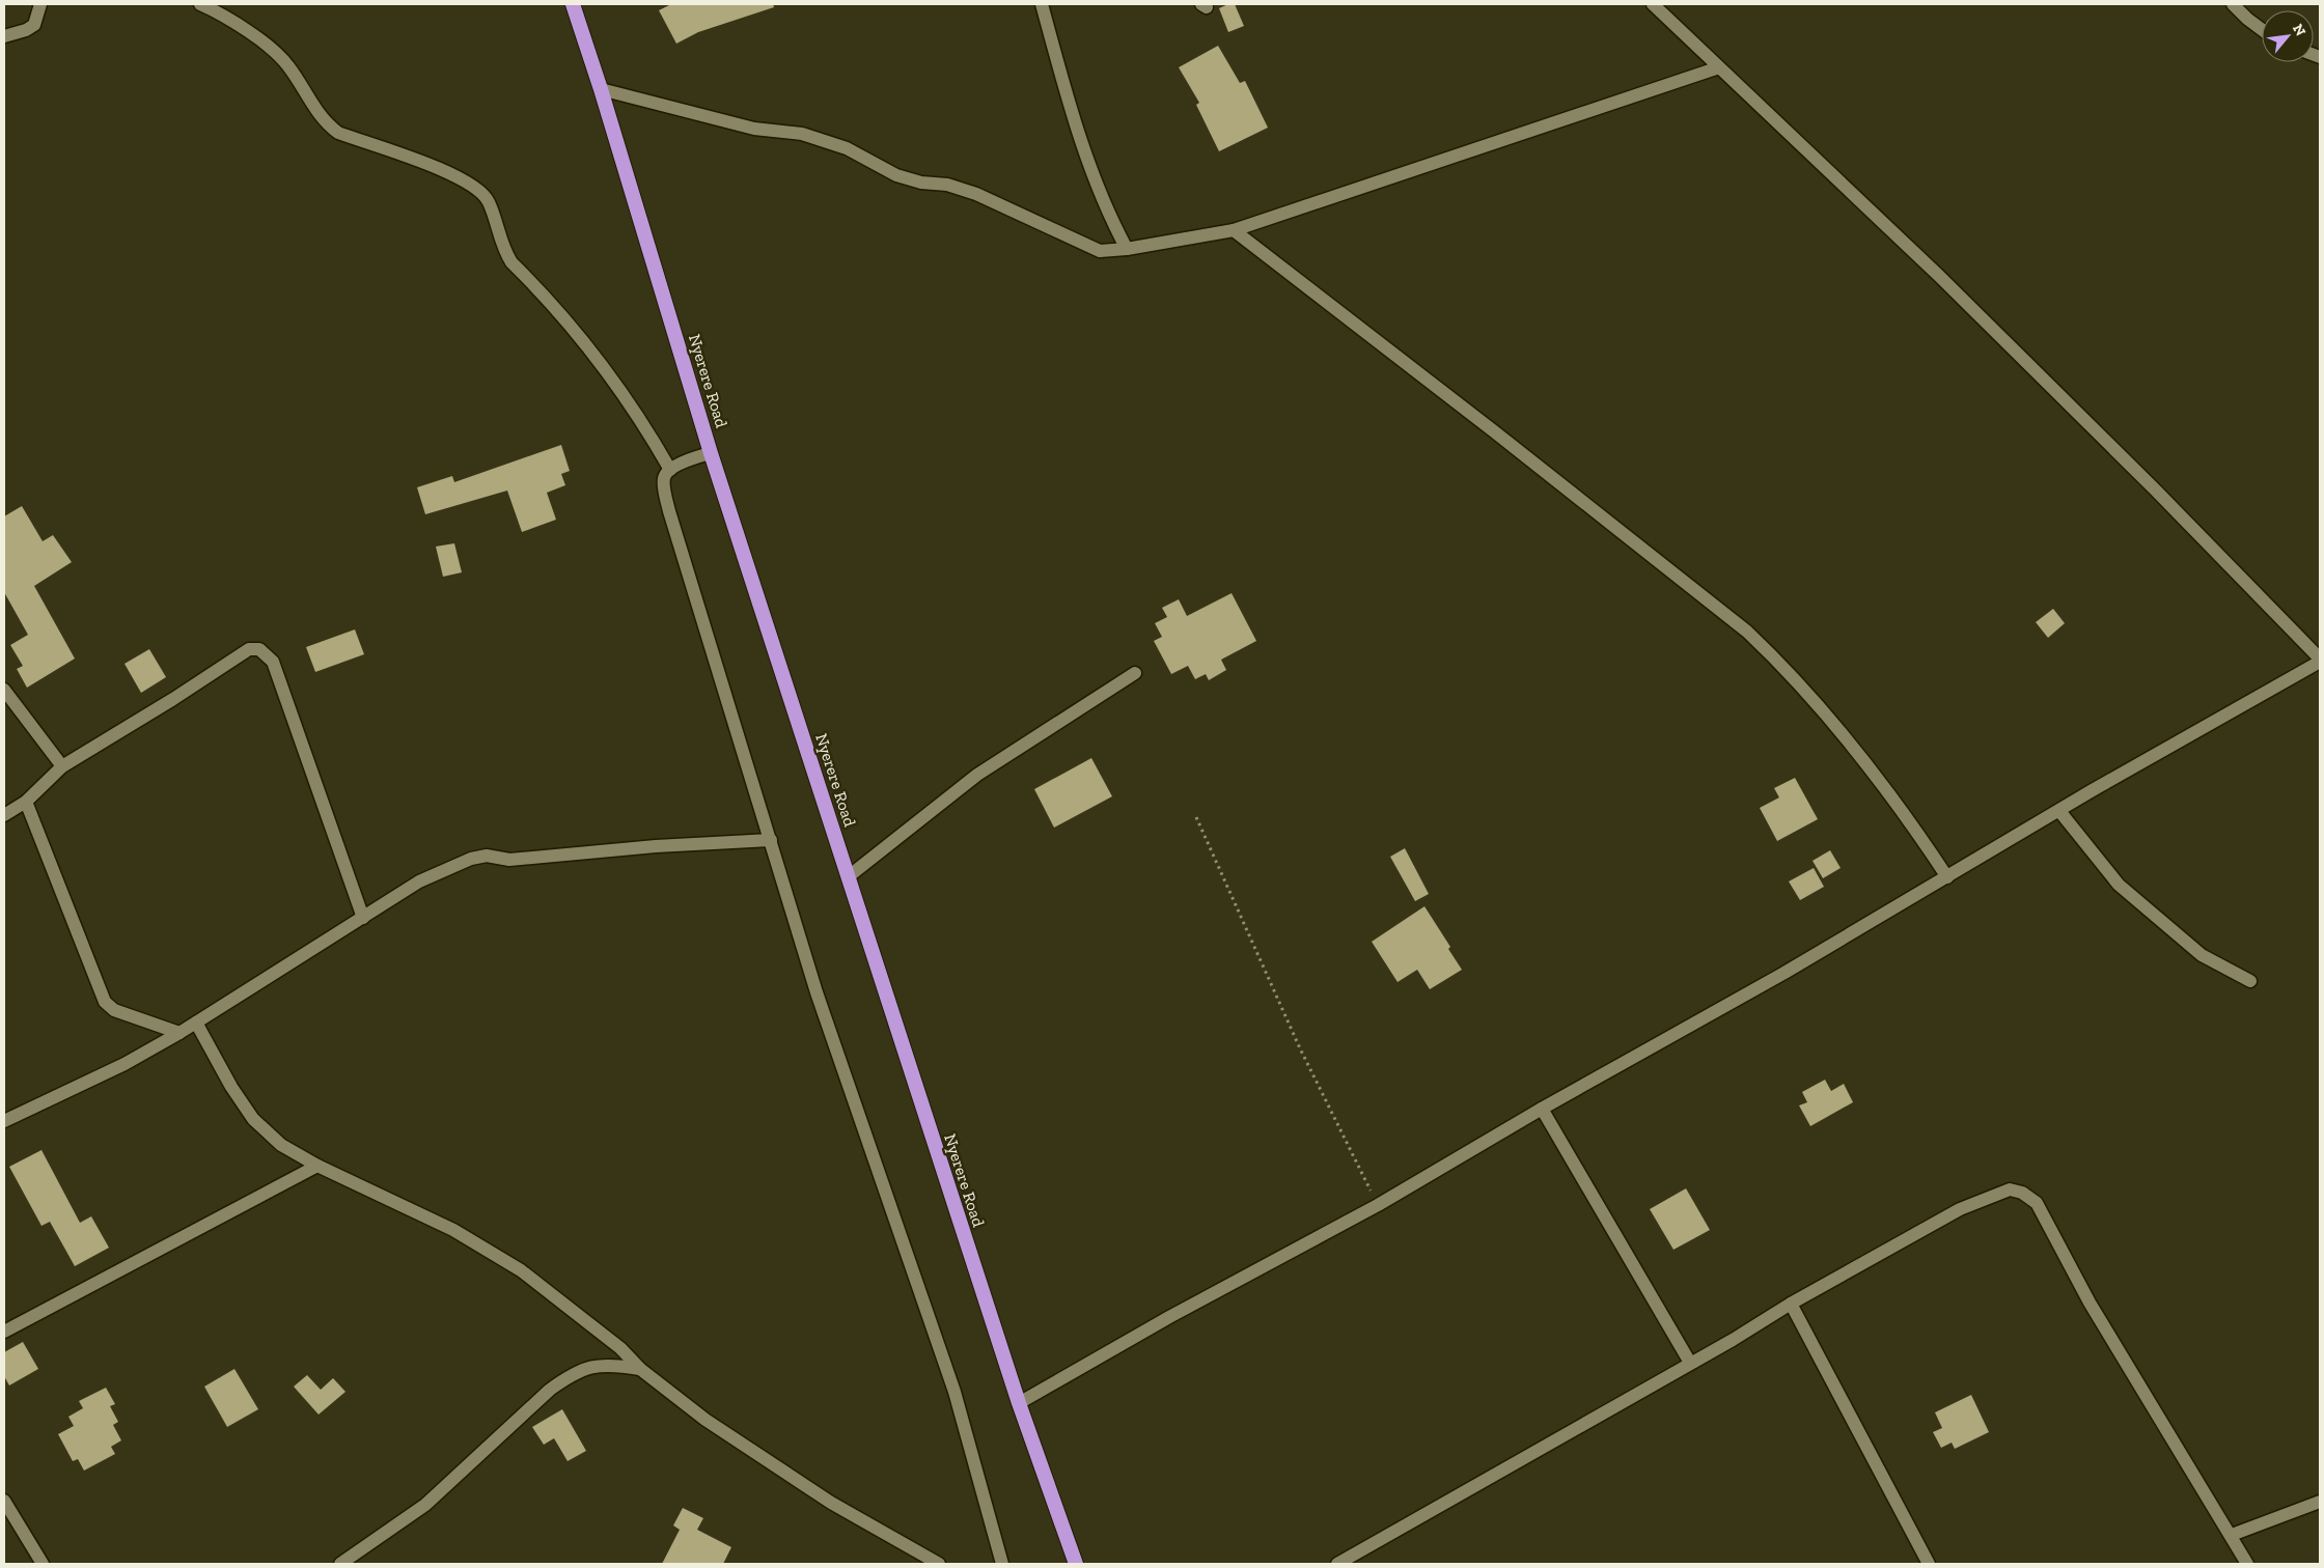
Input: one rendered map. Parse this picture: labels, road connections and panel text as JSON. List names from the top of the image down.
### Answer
{
  "streets": {
    "highway": ["Nyerere Road"]
  },
  "north": "top right"
}
